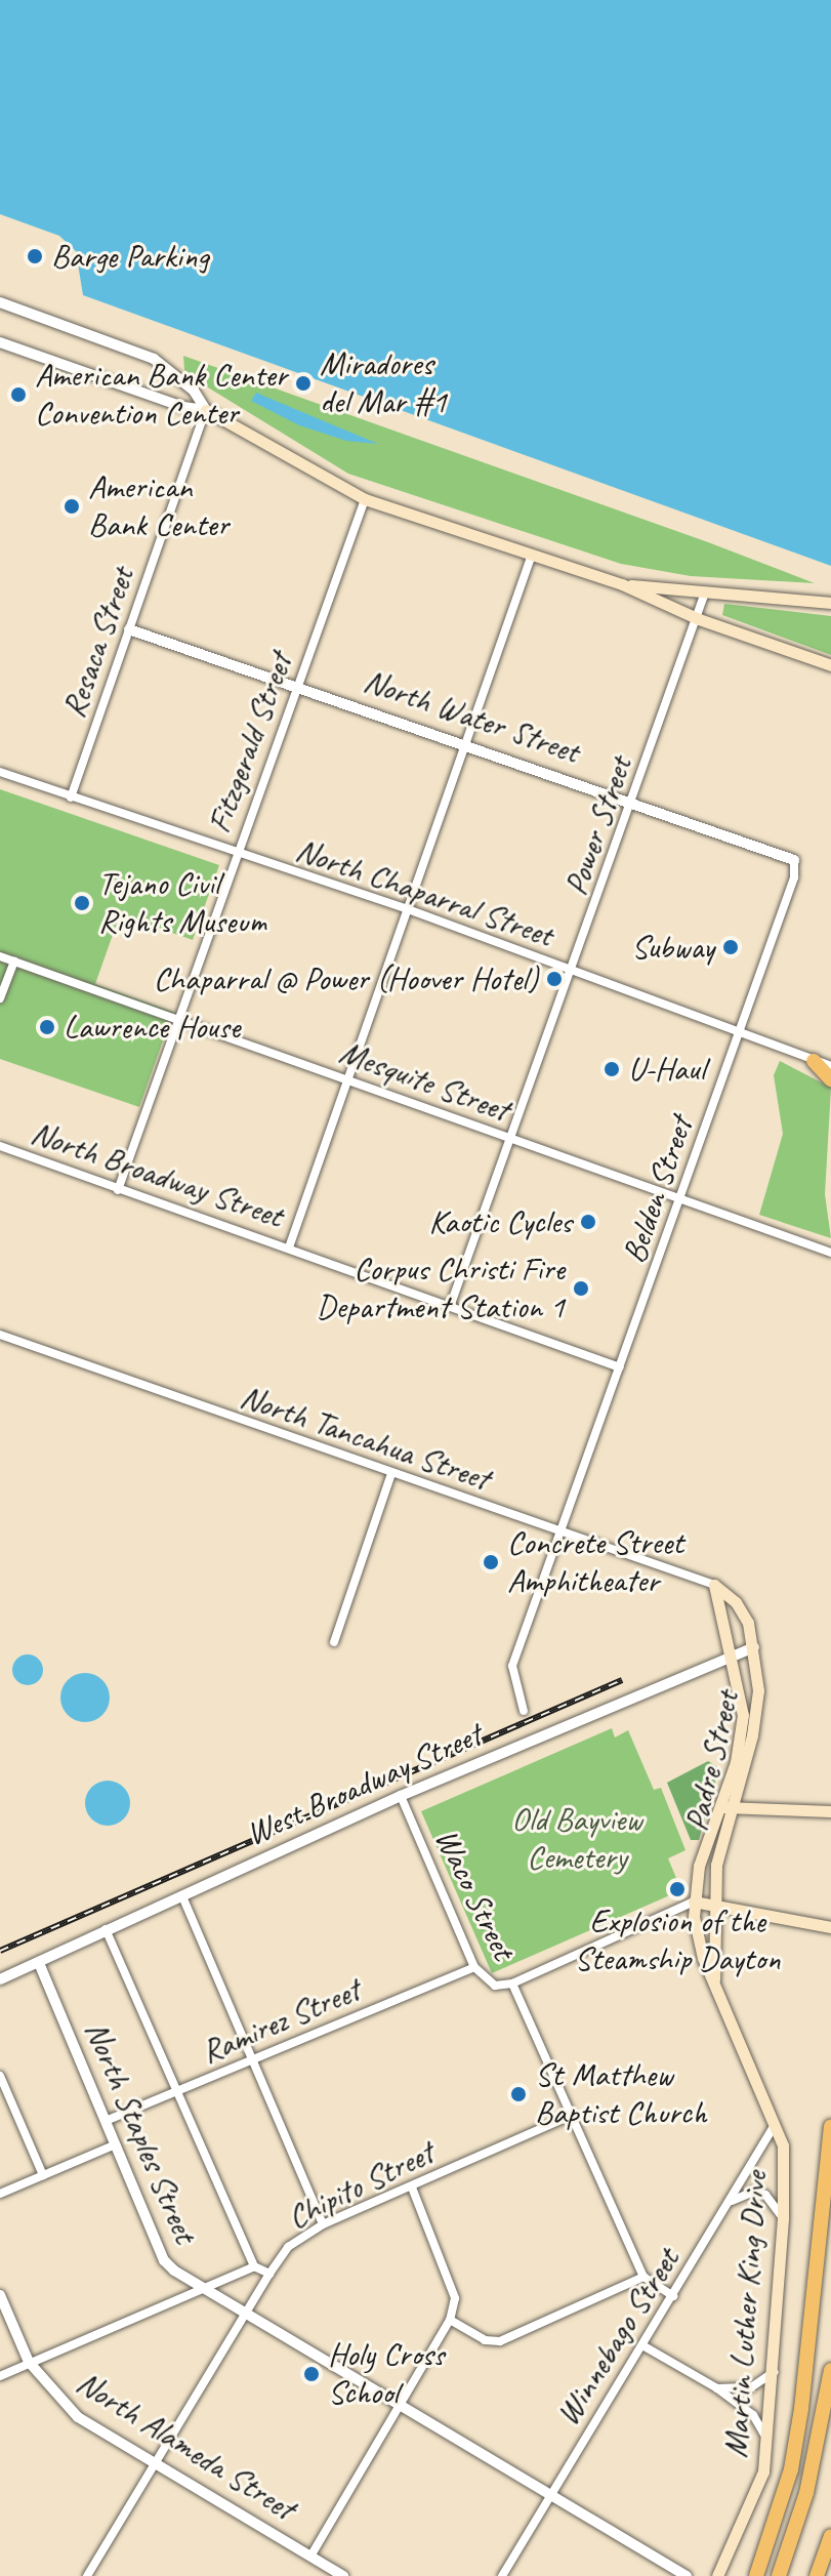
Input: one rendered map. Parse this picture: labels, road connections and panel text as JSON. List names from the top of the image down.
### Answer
{
  "streets": {
    "main road": ["Padre Street", "Martin Luther King Drive"],
    "street": [
      "Resaca Street",
      "North Water Street",
      "Fitzgerald Street",
      "Power Street",
      "North Chaparral Street",
      "Mesquite Street",
      "North Broadway Street",
      "Belden Street",
      "North Tancahua Street",
      "West Broadway Street",
      "Waco Street",
      "Ramirez Street",
      "North Staples Street",
      "Chipito Street",
      "Winnebago Street",
      "North Alameda Street"
    ]
  },
  "crossings": [
    ["Resaca Street", "North Water Street"],
    ["Resaca Street", "North Chaparral Street"],
    ["North Water Street", "Fitzgerald Street"],
    ["North Water Street", "Power Street"],
    ["North Water Street", "Belden Street"],
    ["Fitzgerald Street", "North Chaparral Street"],
    ["Fitzgerald Street", "Mesquite Street"],
    ["Fitzgerald Street", "North Broadway Street"],
    ["Power Street", "North Chaparral Street"],
    ["Power Street", "Mesquite Street"],
    ["Power Street", "North Broadway Street"],
    ["North Chaparral Street", "Belden Street"],
    ["Mesquite Street", "Belden Street"],
    ["North Broadway Street", "Belden Street"],
    ["Belden Street", "North Tancahua Street"],
    ["North Tancahua Street", "Padre Street"],
    ["Padre Street", "West Broadway Street"],
    ["Padre Street", "Martin Luther King Drive"],
    ["Padre Street", "Winnebago Street"],
    ["West Broadway Street", "Waco Street"],
    ["West Broadway Street", "North Staples Street"],
    ["Waco Street", "Ramirez Street"],
    ["Waco Street", "Chipito Street"],
    ["Ramirez Street", "North Staples Street"],
    ["North Staples Street", "Winnebago Street"]
  ],
  "parks": ["Old Bayview Cemetery"],
  "places": [
    "Barge Parking",
    "Miradores del Mar #1",
    "American Bank Center Convention Center",
    "American Bank Center",
    "Tejano Civil Rights Museum",
    "Subway",
    "Chaparral @ Power (Hoover Hotel)",
    "Lawrence House",
    "U-Haul",
    "Kaotic Cycles",
    "Corpus Christi Fire Department Station 1",
    "Concrete Street Amphitheater",
    "Explosion of the Steamship Dayton",
    "St Matthew Baptist Church",
    "Holy Cross School"
  ]
}
